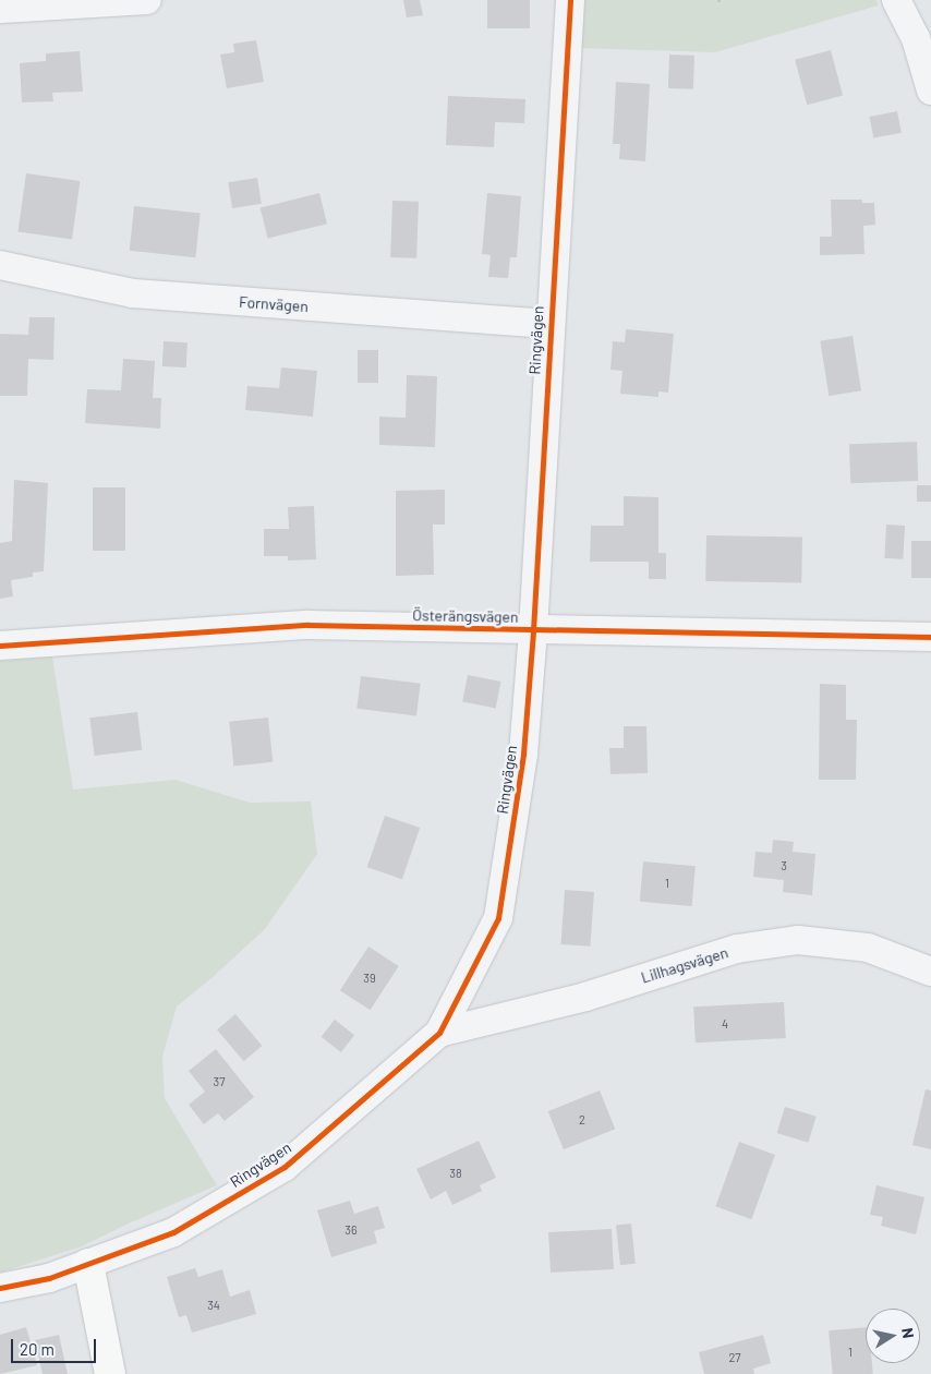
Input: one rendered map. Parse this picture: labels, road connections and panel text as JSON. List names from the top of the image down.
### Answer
{
  "streets": {
    "street": [
      "Fornvägen",
      "Ringvägen",
      "Österängsvägen",
      "Lillhagsvägen"
    ]
  },
  "crossings": [
    ["Fornvägen", "Ringvägen"],
    ["Ringvägen", "Österängsvägen"],
    ["Ringvägen", "Lillhagsvägen"]
  ],
  "house_numbers": [
    "3",
    "1",
    "39",
    "4",
    "37",
    "2",
    "38",
    "36",
    "34",
    "1",
    "27"
  ],
  "scale_bar": "20 m",
  "north": "right"
}
